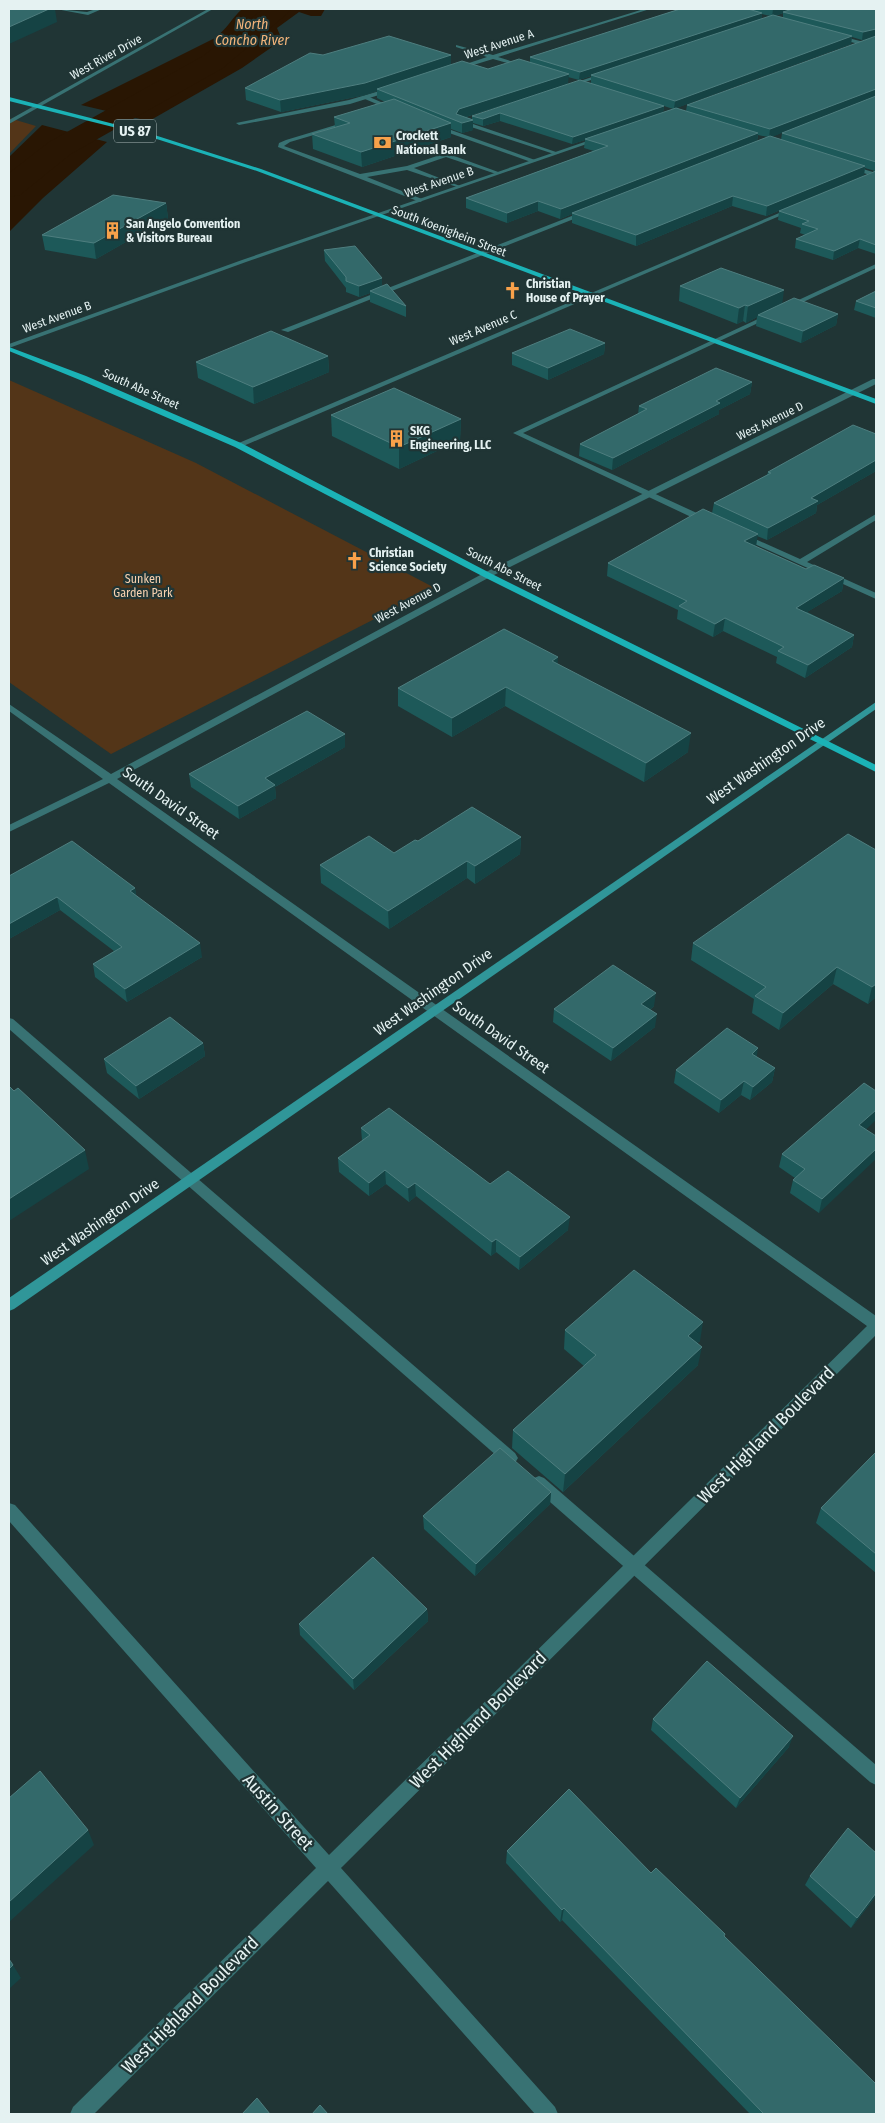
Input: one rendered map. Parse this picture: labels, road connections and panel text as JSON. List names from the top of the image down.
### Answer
{
  "streets": {
    "main road": ["US 87", "South Koenigheim Street", "South Abe Street"],
    "street": [
      "West Avenue A",
      "West River Drive",
      "West Avenue B",
      "West Avenue C",
      "West Avenue D",
      "West Washington Drive",
      "South David Street",
      "West Highland Boulevard",
      "Austin Street"
    ]
  },
  "crossings": [
    ["West Avenue B", "South Koenigheim Street"],
    ["West Avenue B", "South Abe Street"],
    ["South Koenigheim Street", "West Avenue C"],
    ["South Koenigheim Street", "West Avenue D"],
    ["West Avenue C", "South Abe Street"],
    ["South Abe Street", "West Avenue D"],
    ["South Abe Street", "West Washington Drive"],
    ["West Avenue D", "South David Street"],
    ["West Washington Drive", "South David Street"],
    ["South David Street", "West Highland Boulevard"],
    ["West Highland Boulevard", "Austin Street"]
  ],
  "water": ["North Concho River"],
  "parks": ["Sunken Garden Park"],
  "places": {
    "bank": ["Crockett National Bank"],
    "building": ["San Angelo Convention & Visitors Bureau", "SKG Engineering, LLC"],
    "church": ["Christian House of Prayer", "Christian Science Society"]
  }
}
